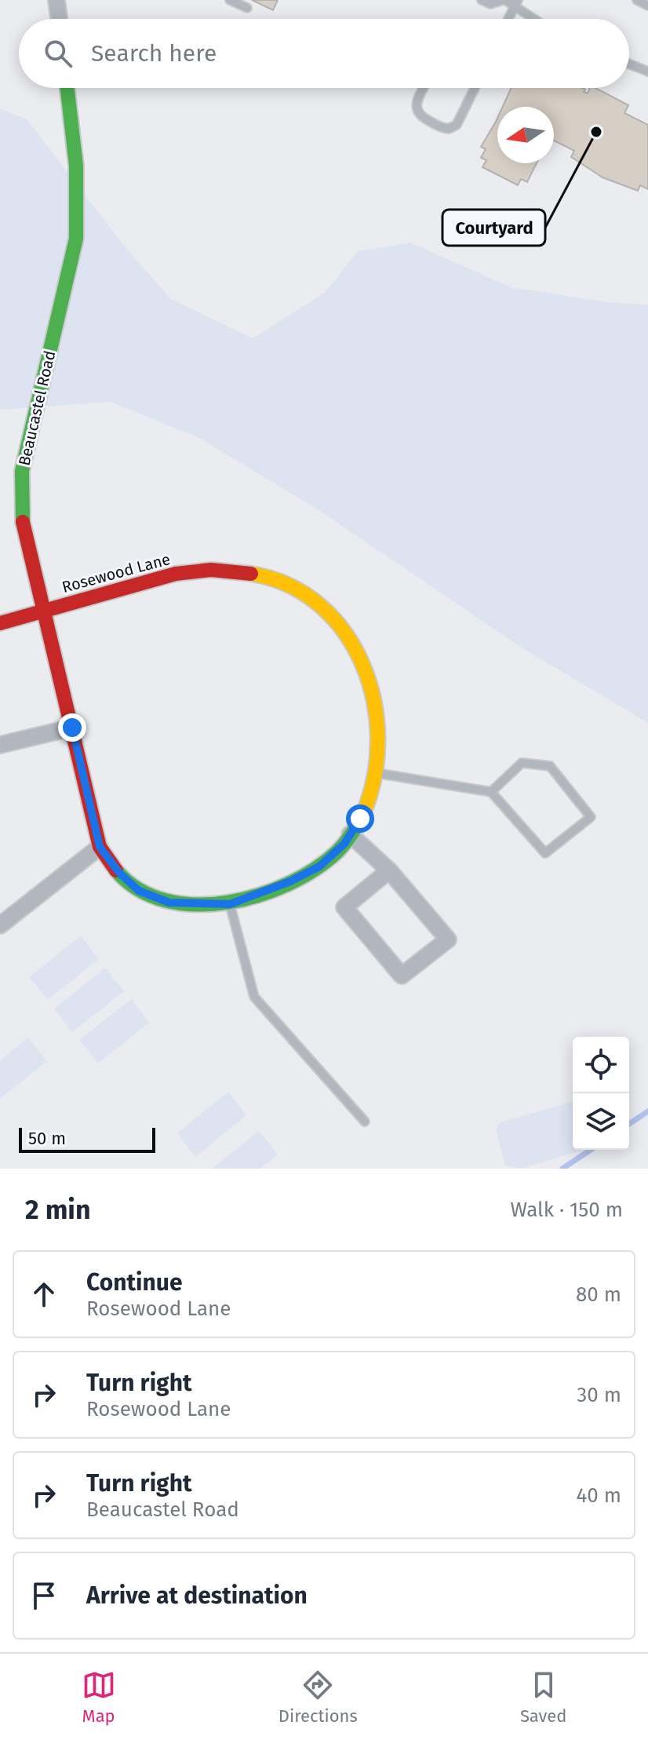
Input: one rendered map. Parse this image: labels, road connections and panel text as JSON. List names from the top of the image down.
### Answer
{
  "streets": {
    "street": ["Beaucastel Road", "Rosewood Lane"]
  },
  "crossings": [
    ["Beaucastel Road", "Rosewood Lane"]
  ],
  "places": ["Courtyard"],
  "scale_bar": "50 m",
  "north": "left",
  "page": {
    "search": "Search here",
    "scale": "50 m",
    "heading": ["2 min", "Walk · 150 m"],
    "list": [
      ["Continue", "Rosewood Lane", "80 m"],
      ["Turn right", "Rosewood Lane", "30 m"],
      ["Turn right", "Beaucastel Road", "40 m"],
      "Arrive at destination"
    ],
    "nav": ["Map", "Directions", "Saved"]
  }
}
